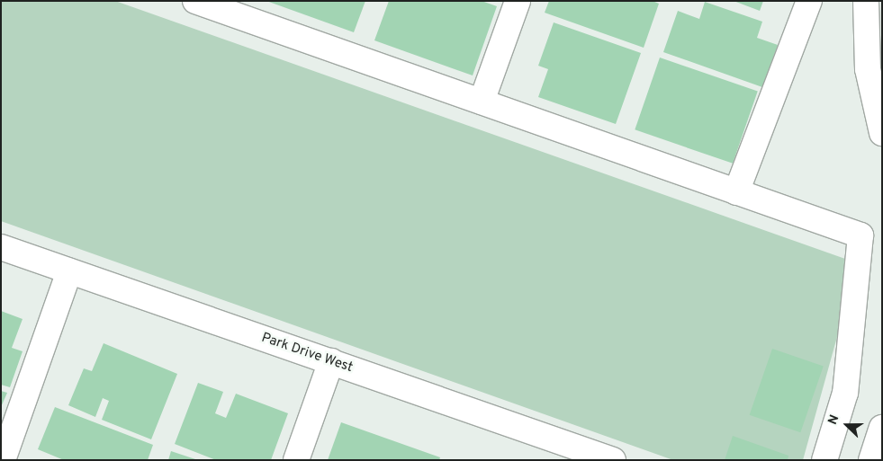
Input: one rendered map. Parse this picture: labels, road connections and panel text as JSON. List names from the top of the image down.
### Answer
{
  "streets": {
    "street": ["Park Drive West"]
  },
  "north": "left"
}
